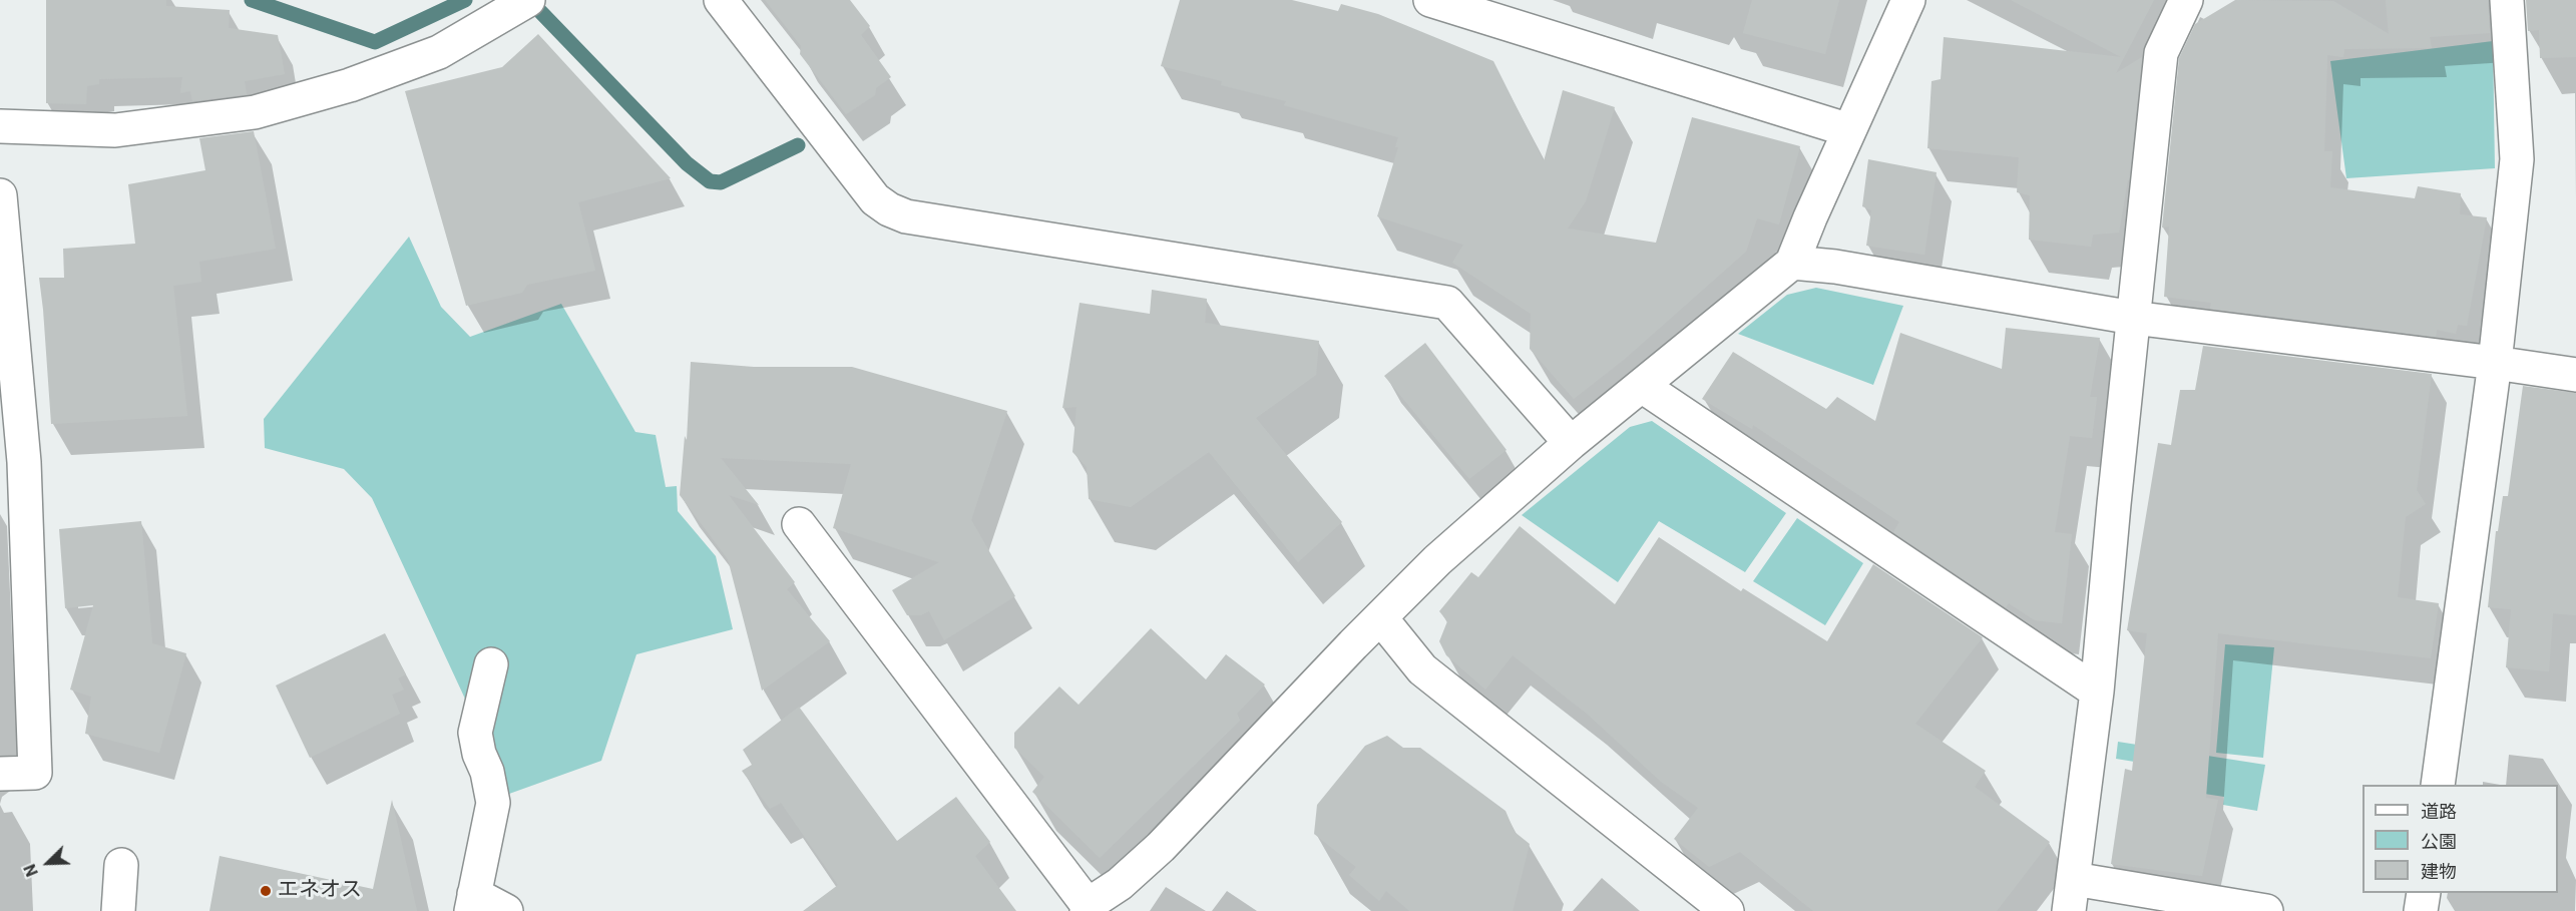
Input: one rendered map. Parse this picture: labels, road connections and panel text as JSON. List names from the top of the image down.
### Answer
{
  "places": ["エネオス"],
  "legend": ["道路", "公園", "建物"],
  "north": "bottom left"
}
